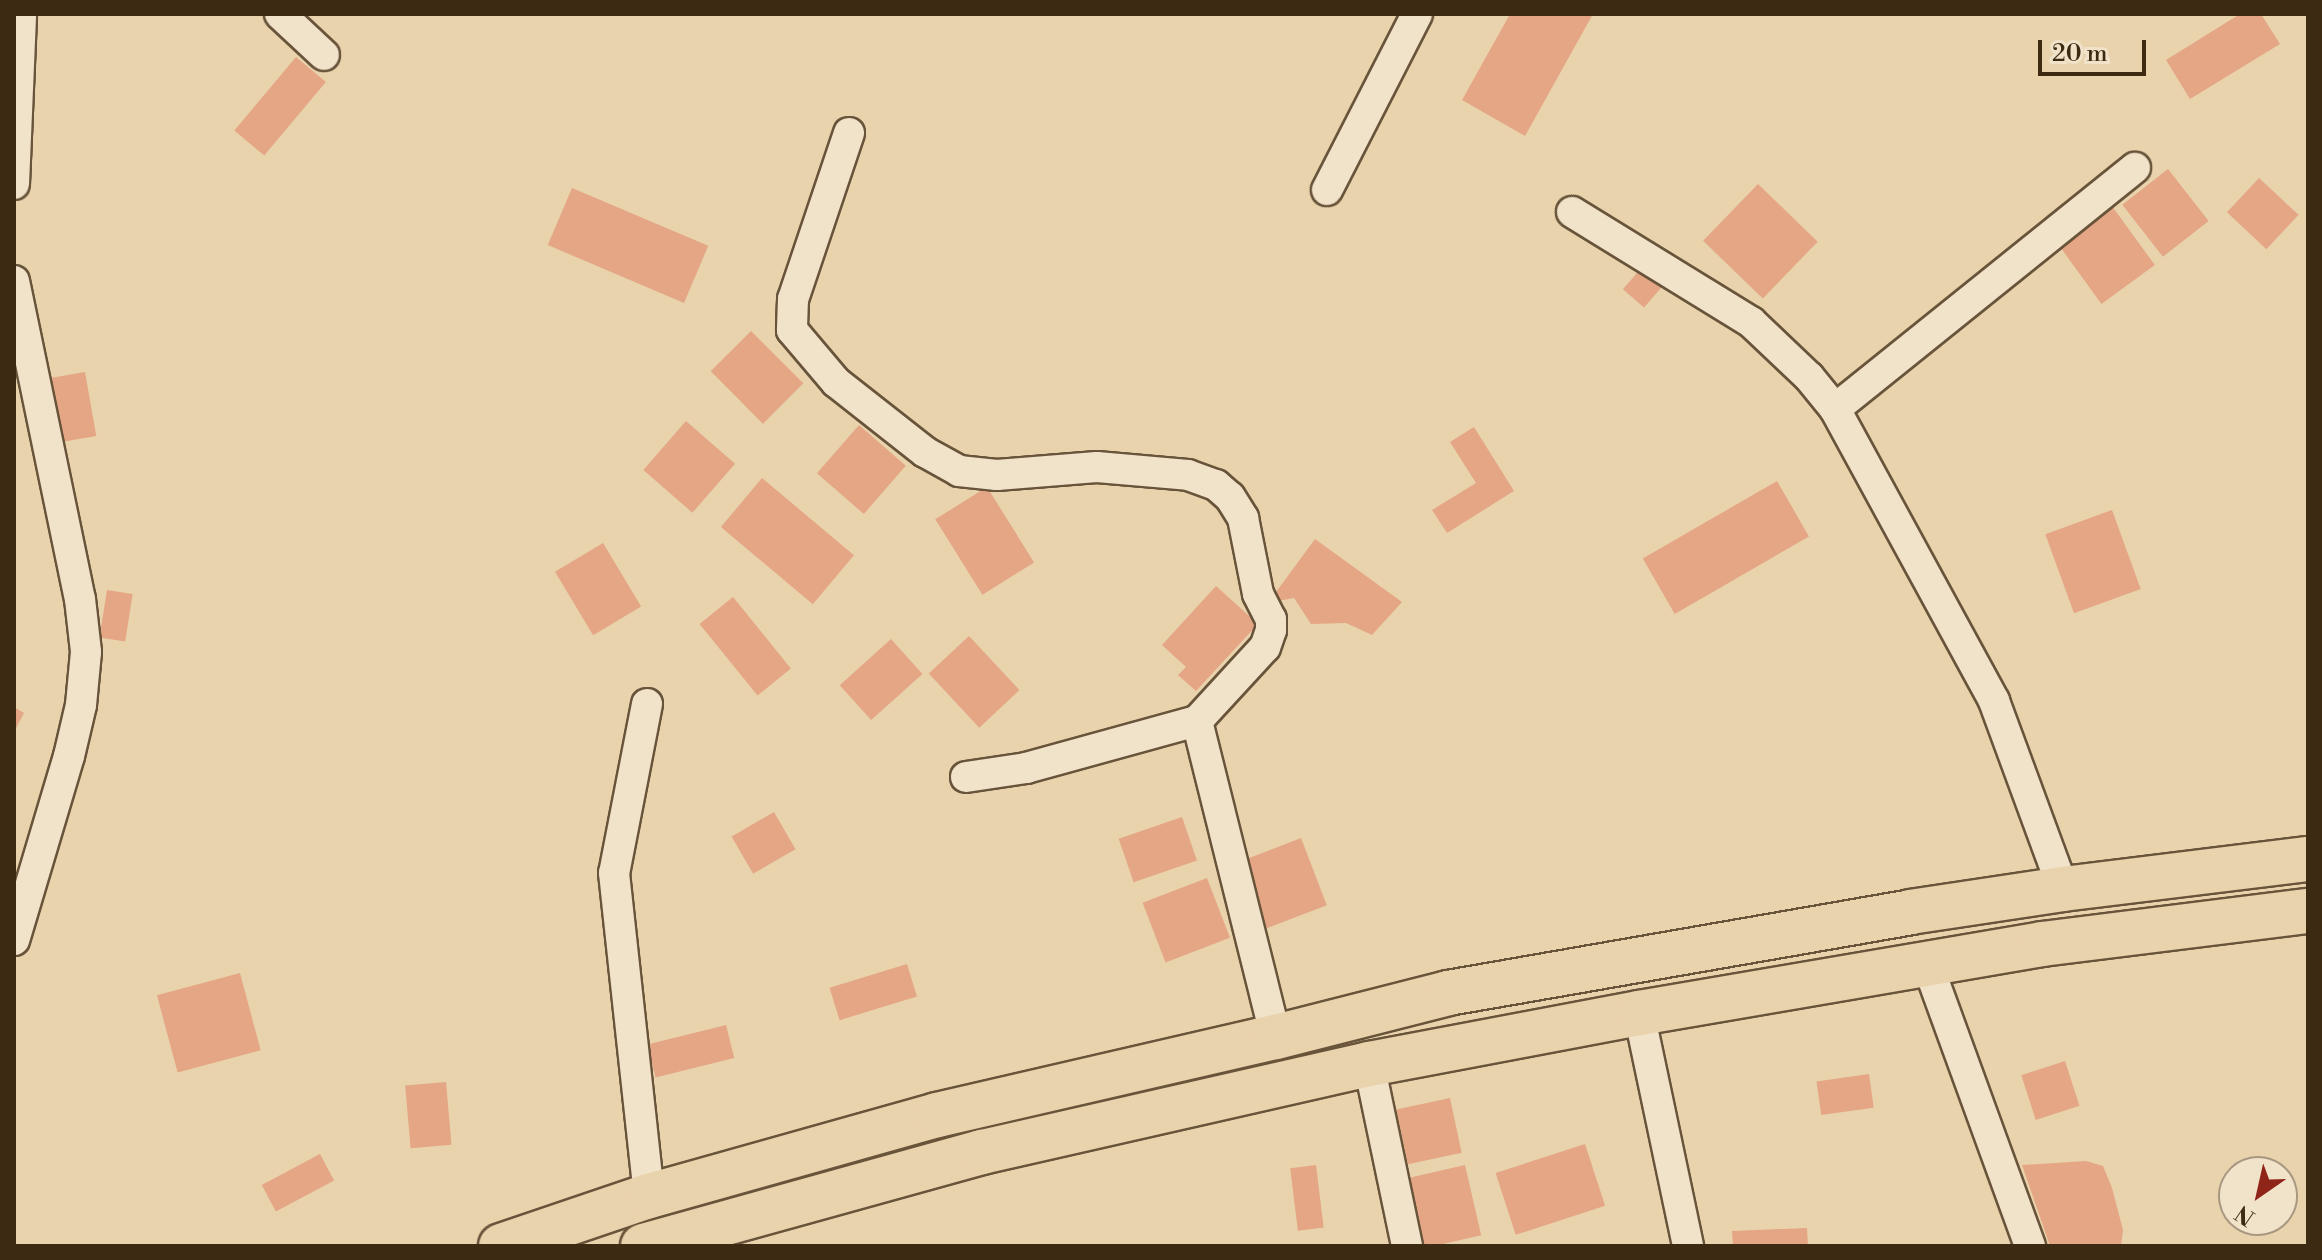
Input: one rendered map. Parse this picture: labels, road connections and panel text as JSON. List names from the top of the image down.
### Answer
{
  "scale_bar": "20 m",
  "north": "bottom left"
}
